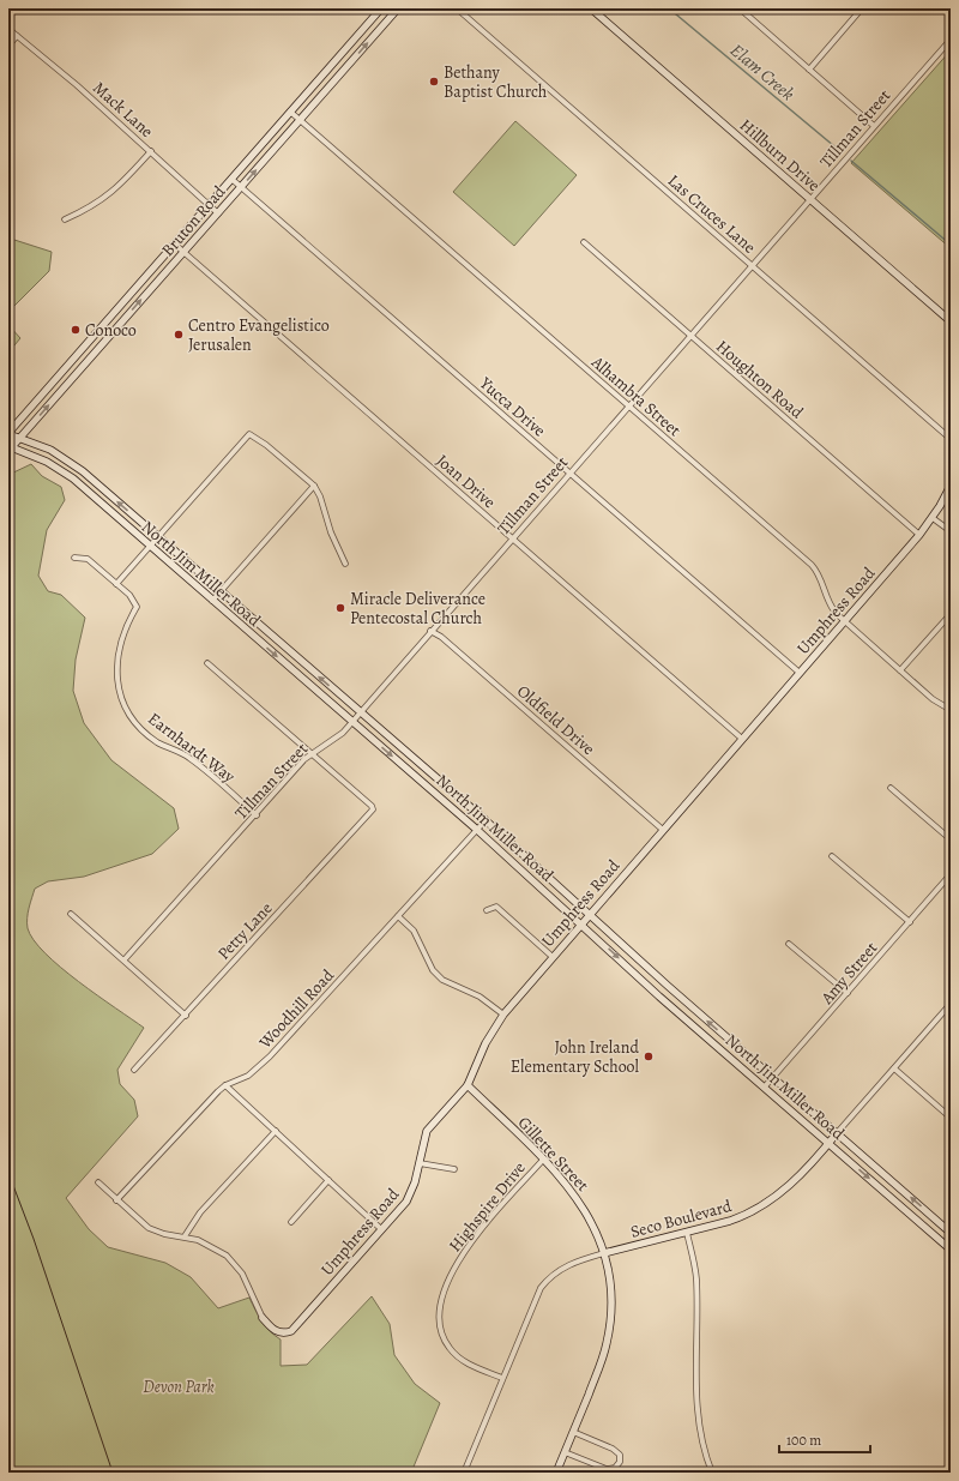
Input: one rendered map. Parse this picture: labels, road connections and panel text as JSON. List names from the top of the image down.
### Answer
{
  "streets": {
    "main road": [
      "Hillburn Drive",
      "Bruton Road",
      "North Jim Miller Road",
      "Umphress Road",
      "Gillette Street",
      "Seco Boulevard"
    ],
    "street": [
      "Mack Lane",
      "Tillman Street",
      "Las Cruces Lane",
      "Houghton Road",
      "Alhambra Street",
      "Yucca Drive",
      "Joan Drive",
      "Oldfield Drive",
      "Earnhardt Way",
      "Petty Lane",
      "Amy Street",
      "Woodhill Road",
      "Highspire Drive"
    ]
  },
  "crossings": [
    ["Mack Lane", "Bruton Road"],
    ["Tillman Street", "Hillburn Drive"],
    ["Tillman Street", "Las Cruces Lane"],
    ["Tillman Street", "Houghton Road"],
    ["Tillman Street", "Alhambra Street"],
    ["Tillman Street", "Yucca Drive"],
    ["Tillman Street", "Joan Drive"],
    ["Tillman Street", "North Jim Miller Road"],
    ["Tillman Street", "Oldfield Drive"],
    ["Tillman Street", "Earnhardt Way"],
    ["Tillman Street", "Petty Lane"],
    ["Bruton Road", "Alhambra Street"],
    ["Bruton Road", "Yucca Drive"],
    ["Bruton Road", "Joan Drive"],
    ["Bruton Road", "North Jim Miller Road"],
    ["Houghton Road", "Umphress Road"],
    ["Alhambra Street", "Umphress Road"],
    ["Yucca Drive", "Umphress Road"],
    ["Joan Drive", "Umphress Road"],
    ["North Jim Miller Road", "Umphress Road"],
    ["North Jim Miller Road", "Amy Street"],
    ["North Jim Miller Road", "Woodhill Road"],
    ["North Jim Miller Road", "Seco Boulevard"],
    ["Umphress Road", "Oldfield Drive"],
    ["Umphress Road", "Gillette Street"],
    ["Gillette Street", "Highspire Drive"],
    ["Gillette Street", "Seco Boulevard"],
    ["Highspire Drive", "Seco Boulevard"]
  ],
  "water": ["Elam Creek"],
  "parks": ["Devon Park"],
  "places": [
    "Bethany Baptist Church",
    "Conoco",
    "Centro Evangelistico Jerusalen",
    "Miracle Deliverance Pentecostal Church",
    "John Ireland Elementary School"
  ],
  "scale_bar": "100 m"
}
